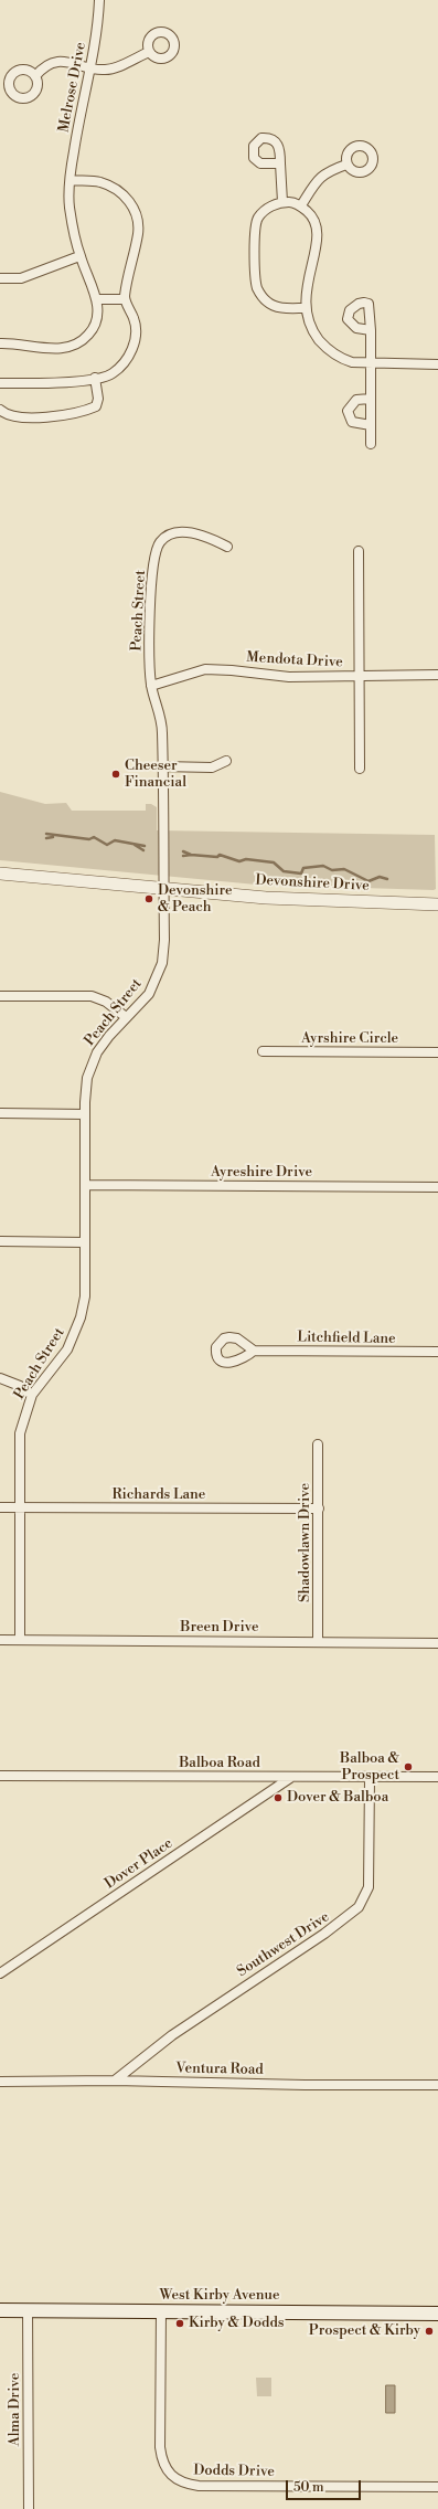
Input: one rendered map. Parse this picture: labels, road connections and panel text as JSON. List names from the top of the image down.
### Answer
{
  "streets": {
    "main road": ["West Kirby Avenue"],
    "street": [
      "Melrose Drive",
      "Peach Street",
      "Mendota Drive",
      "Devonshire Drive",
      "Ayrshire Circle",
      "Ayreshire Drive",
      "Litchfield Lane",
      "Richards Lane",
      "Shadowlawn Drive",
      "Breen Drive",
      "Balboa Road",
      "Dover Place",
      "Southwest Drive",
      "Ventura Road",
      "Alma Drive",
      "Dodds Drive"
    ]
  },
  "crossings": [
    ["Peach Street", "Mendota Drive"],
    ["Peach Street", "Devonshire Drive"],
    ["Peach Street", "Ayreshire Drive"],
    ["Peach Street", "Richards Lane"],
    ["Peach Street", "Breen Drive"],
    ["Richards Lane", "Shadowlawn Drive"],
    ["Shadowlawn Drive", "Breen Drive"],
    ["Balboa Road", "Dover Place"],
    ["Balboa Road", "Southwest Drive"],
    ["Southwest Drive", "Ventura Road"],
    ["West Kirby Avenue", "Alma Drive"],
    ["West Kirby Avenue", "Dodds Drive"]
  ],
  "places": [
    "Cheeser Financial",
    "Devonshire & Peach",
    "Balboa & Prospect",
    "Dover & Balboa",
    "Kirby & Dodds",
    "Prospect & Kirby"
  ],
  "scale_bar": "50 m"
}
